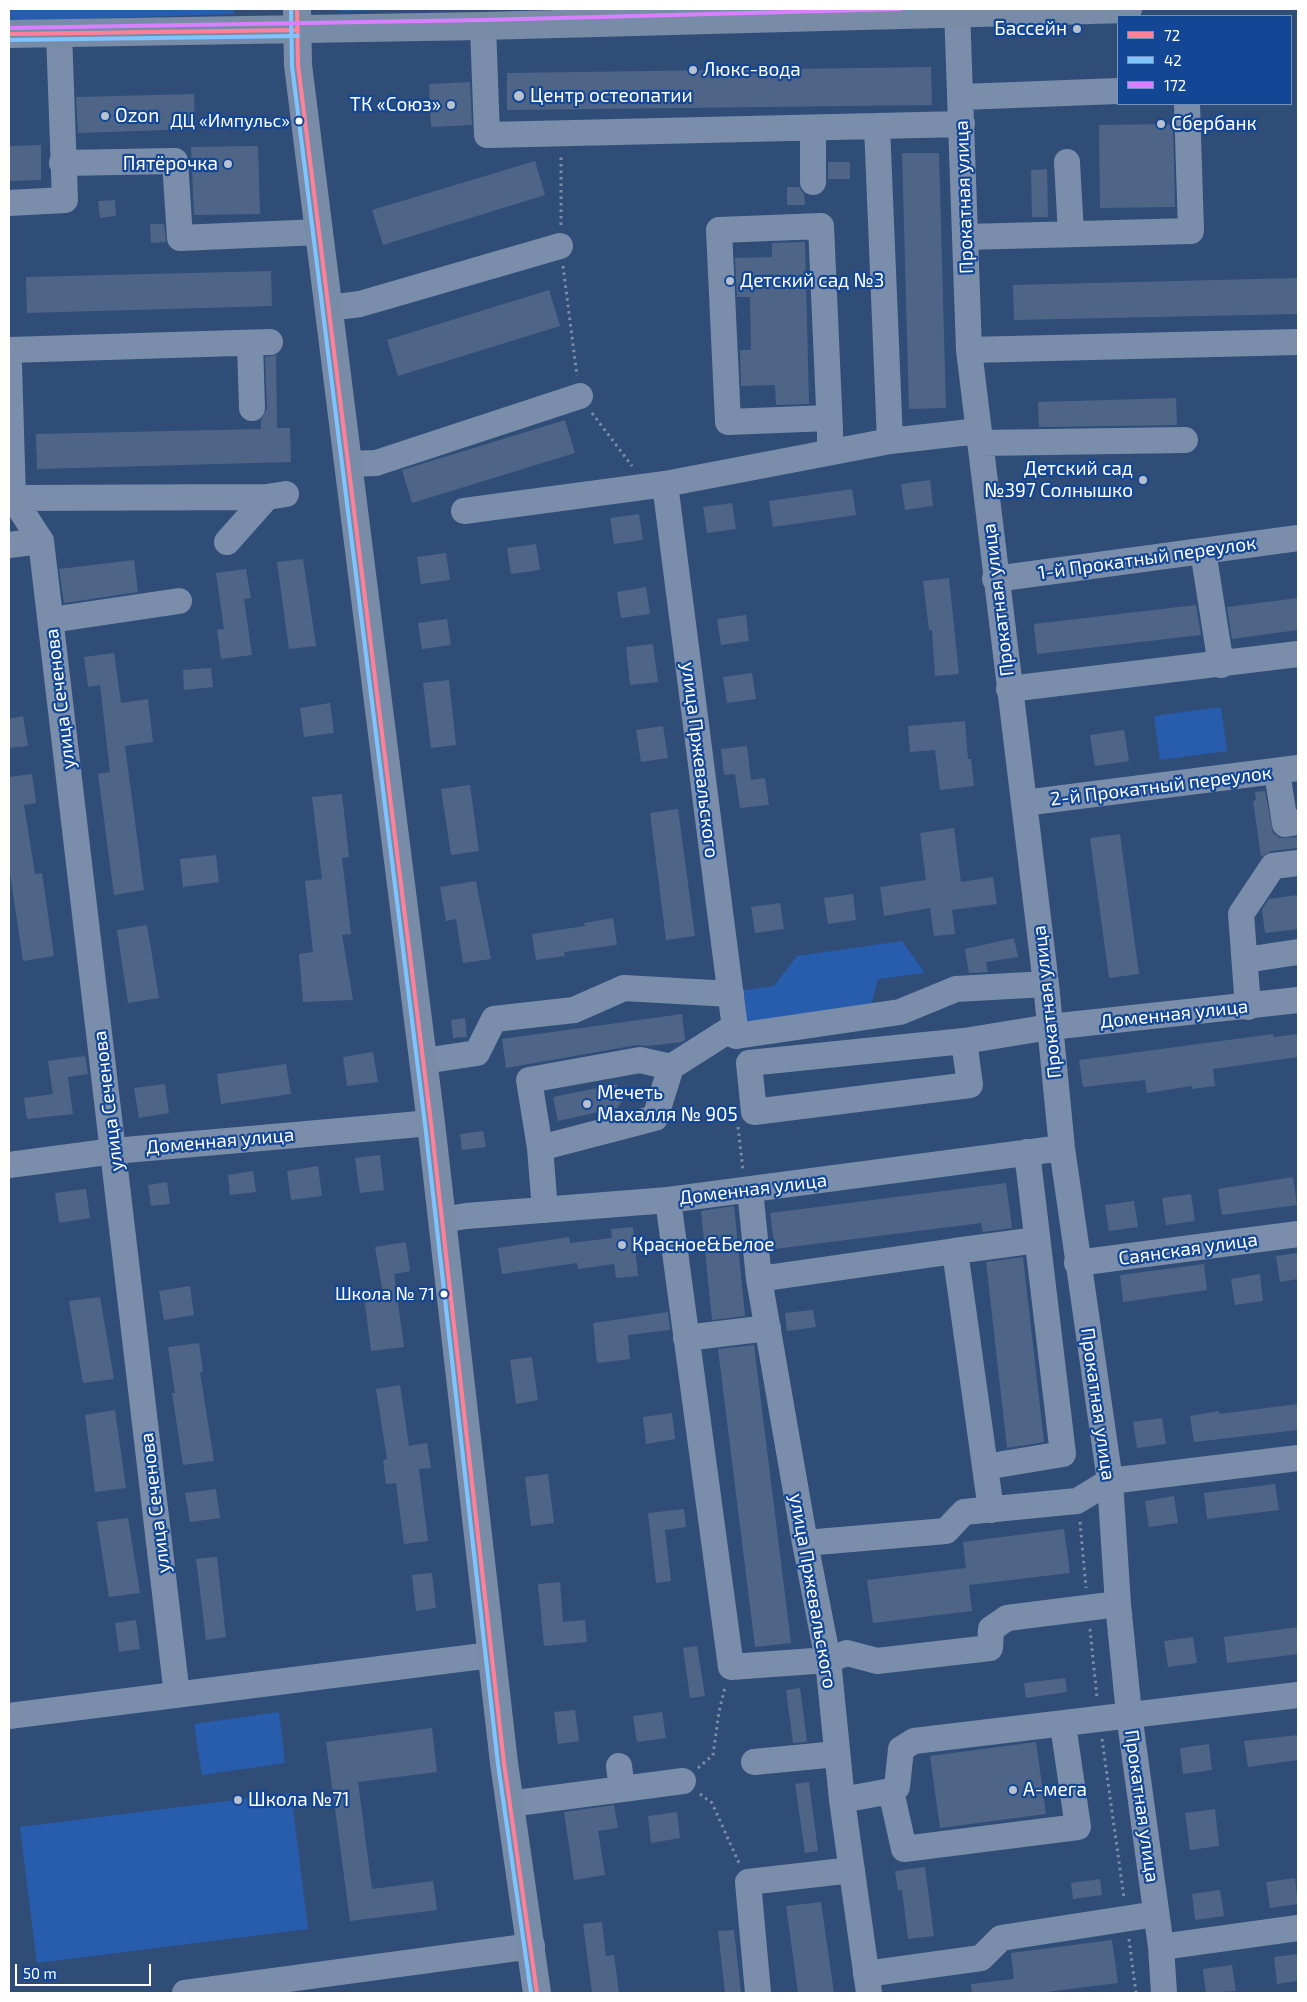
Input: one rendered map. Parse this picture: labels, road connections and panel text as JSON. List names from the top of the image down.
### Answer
{
  "streets": {
    "street": [
      "Прокатная улица",
      "1-й Прокатный переулок",
      "улица Сеченова",
      "улица Пржевальского",
      "2-й Прокатный переулок",
      "Доменная улица",
      "Саянская улица"
    ]
  },
  "crossings": [
    ["Прокатная улица", "1-й Прокатный переулок"],
    ["Прокатная улица", "2-й Прокатный переулок"],
    ["Прокатная улица", "Доменная улица"],
    ["Прокатная улица", "Саянская улица"],
    ["улица Сеченова", "Доменная улица"],
    ["улица Пржевальского", "Доменная улица"]
  ],
  "places": [
    "Бассейн",
    "Люкс-вода",
    "Центр остеопатии",
    "ТК «Союз»",
    "Ozon",
    "ДЦ «Импульс»",
    "Сбербанк",
    "Пятёрочка",
    "Детский сад №3",
    "Детский сад №397 Солнышко",
    "Мечеть Махалля № 905",
    "Красное&Белое",
    "Школа № 71",
    "А-мега",
    "Школа №71"
  ],
  "lines": ["transit line 72", "transit line 42", "transit line 172"],
  "legend": ["72", "42", "172"],
  "scale_bar": "50 m"
}
